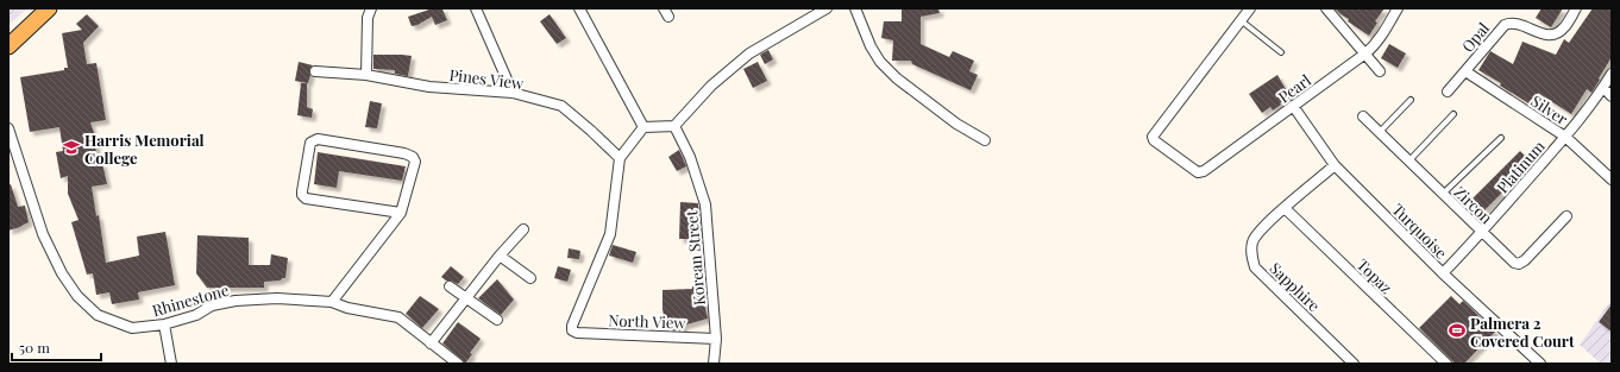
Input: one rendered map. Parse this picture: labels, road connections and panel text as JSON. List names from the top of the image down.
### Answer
{
  "streets": {
    "street": [
      "Opal",
      "Pines View",
      "Pearl",
      "Silver",
      "Platinum",
      "Zircon",
      "Turquoise",
      "Korean Street",
      "Topaz",
      "Sapphire",
      "Rhinestone",
      "North View"
    ]
  },
  "crossings": [
    ["Opal", "Silver"],
    ["Pines View", "North View"],
    ["Pearl", "Turquoise"],
    ["Silver", "Platinum"],
    ["Platinum", "Zircon"],
    ["Platinum", "Turquoise"],
    ["Turquoise", "Sapphire"],
    ["Korean Street", "North View"],
    ["Topaz", "Sapphire"]
  ],
  "places": {
    "school or university": ["Harris Memorial College"],
    "sports": ["Palmera 2 Covered Court"]
  },
  "scale_bar": "50 m"
}
